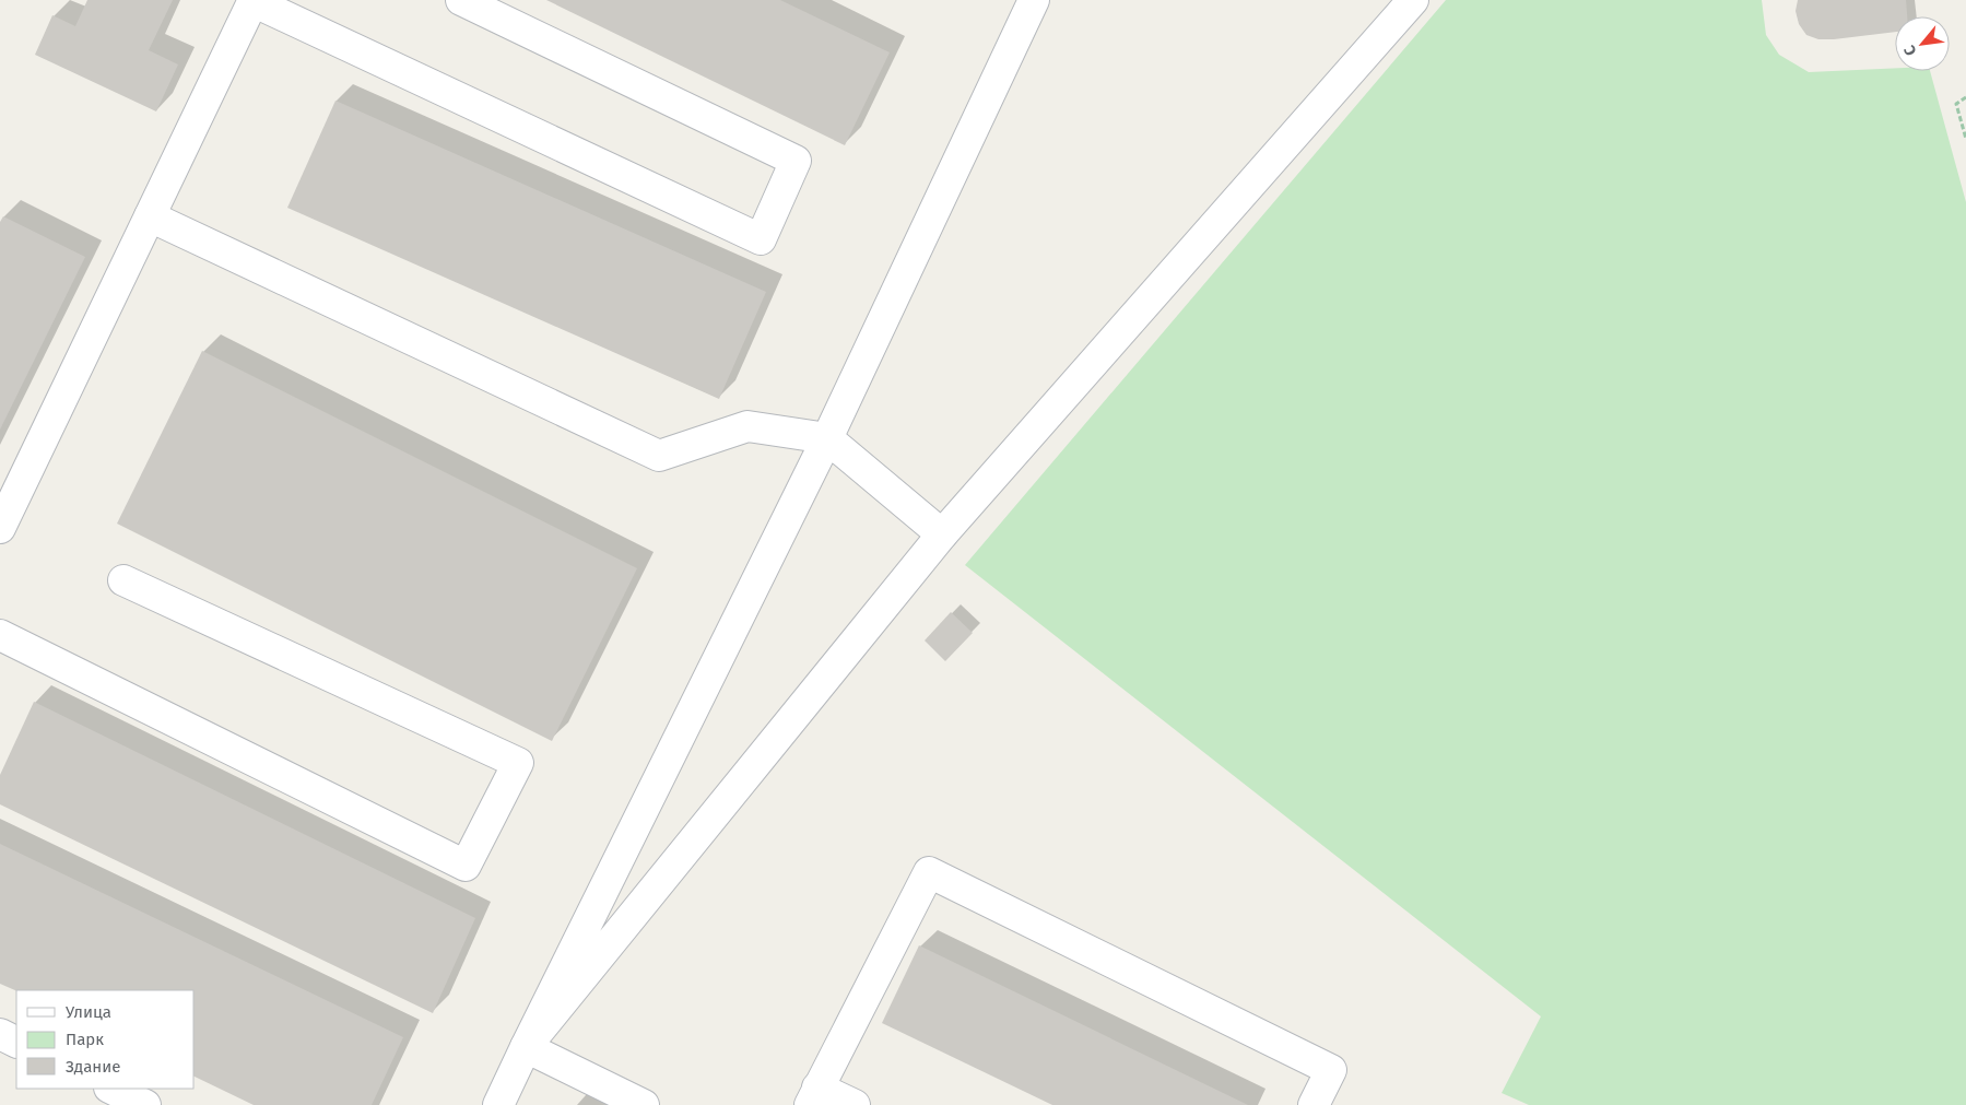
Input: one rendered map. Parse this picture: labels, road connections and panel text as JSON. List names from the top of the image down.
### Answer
{
  "legend": ["Улица", "Парк", "Здание"],
  "north": "bottom left"
}
